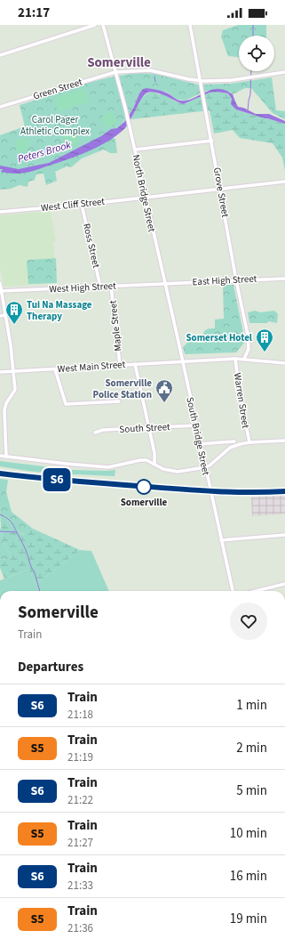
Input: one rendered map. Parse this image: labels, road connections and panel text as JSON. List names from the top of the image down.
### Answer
{
  "streets": {
    "street": [
      "Green Street",
      "Grove Street",
      "North Bridge Street",
      "West Cliff Street",
      "Ross Street",
      "East High Street",
      "West High Street",
      "Maple Street",
      "West Main Street",
      "Warren Street",
      "South Street",
      "South Bridge Street"
    ]
  },
  "crossings": [
    ["Green Street", "Grove Street"],
    ["Green Street", "North Bridge Street"],
    ["Grove Street", "West Cliff Street"],
    ["Grove Street", "East High Street"],
    ["Grove Street", "West Main Street"],
    ["North Bridge Street", "West Cliff Street"],
    ["North Bridge Street", "East High Street"],
    ["North Bridge Street", "West High Street"],
    ["North Bridge Street", "West Main Street"],
    ["North Bridge Street", "South Bridge Street"],
    ["West Cliff Street", "Ross Street"],
    ["Ross Street", "West High Street"],
    ["East High Street", "West High Street"],
    ["West High Street", "Maple Street"],
    ["Maple Street", "West Main Street"],
    ["West Main Street", "Warren Street"],
    ["West Main Street", "South Bridge Street"],
    ["South Street", "South Bridge Street"]
  ],
  "districts": ["Somerville"],
  "water": ["Peters Brook"],
  "parks": ["Carol Pager Athletic Complex"],
  "places": {
    "building": ["Tui Na Massage Therapy", "Somerset Hotel"],
    "public building": ["Somerville Police Station"],
    "other": ["Somerville"]
  },
  "page": {
    "status": "21:17",
    "on_map": "S6",
    "heading": [
      ["Somerville", "Train"],
      "Departures"
    ],
    "list": [
      {
        "mark": "S6",
        "name": "Train",
        "note": "21:18",
        "value": "1 min"
      },
      {
        "mark": "S5",
        "name": "Train",
        "note": "21:19",
        "value": "2 min"
      },
      {
        "mark": "S6",
        "name": "Train",
        "note": "21:22",
        "value": "5 min"
      },
      {
        "mark": "S5",
        "name": "Train",
        "note": "21:27",
        "value": "10 min"
      },
      {
        "mark": "S6",
        "name": "Train",
        "note": "21:33",
        "value": "16 min"
      },
      {
        "mark": "S5",
        "name": "Train",
        "note": "21:36",
        "value": "19 min"
      }
    ]
  }
}
